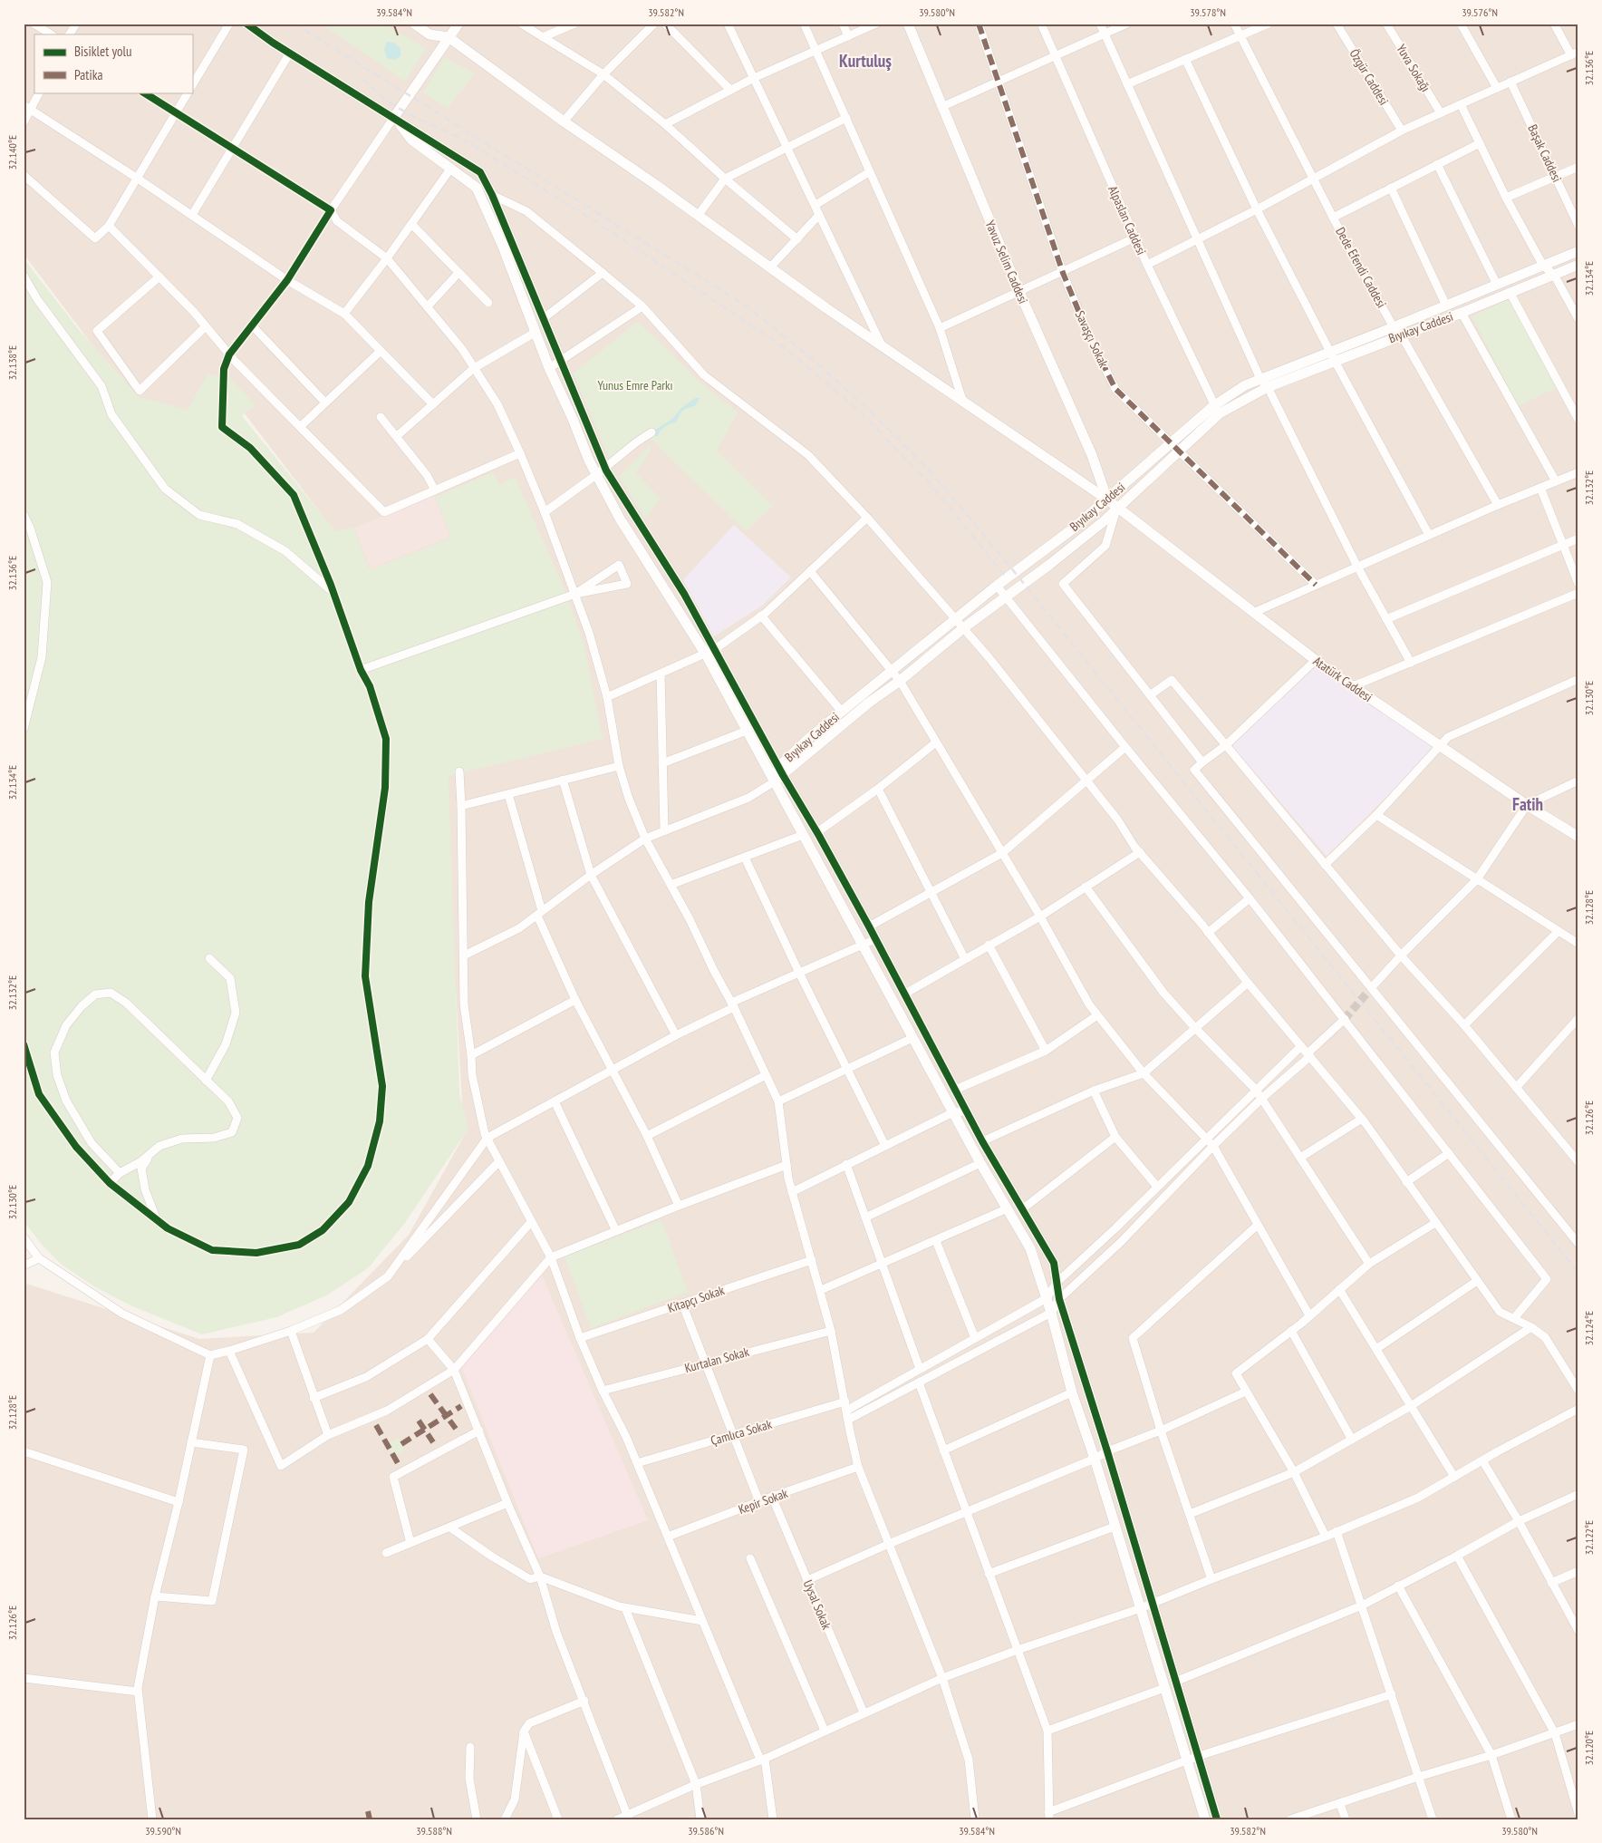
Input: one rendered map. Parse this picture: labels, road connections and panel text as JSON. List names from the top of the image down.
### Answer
{
  "streets": {
    "street": [
      "Yuva Sokağı",
      "Özgür Caddesi",
      "Başak Caddesi",
      "Alpaslan Caddesi",
      "Yavuz Selim Caddesi",
      "Dede Efendi Caddesi",
      "Bıyıkay Caddesi",
      "Savaşçı Sokak",
      "Atatürk Caddesi",
      "Kitapçı Sokak",
      "Kurtalan Sokak",
      "Çamlıca Sokak",
      "Kepir Sokak",
      "Uysal Sokak"
    ]
  },
  "crossings": [
    ["Alpaslan Caddesi", "Bıyıkay Caddesi"],
    ["Yavuz Selim Caddesi", "Bıyıkay Caddesi"],
    ["Yavuz Selim Caddesi", "Atatürk Caddesi"],
    ["Dede Efendi Caddesi", "Bıyıkay Caddesi"],
    ["Bıyıkay Caddesi", "Savaşçı Sokak"],
    ["Bıyıkay Caddesi", "Atatürk Caddesi"],
    ["Kepir Sokak", "Uysal Sokak"]
  ],
  "districts": ["Kurtuluş", "Fatih"],
  "parks": ["Yunus Emre Parkı"],
  "legend": ["Bisiklet yolu", "Patika"],
  "coordinates": [
    "39.584°N",
    "39.582°N",
    "39.580°N",
    "39.578°N",
    "39.576°N",
    "32.136°E",
    "32.140°E",
    "32.134°E",
    "32.138°E",
    "32.132°E",
    "32.130°E",
    "32.128°E",
    "32.126°E",
    "32.124°E",
    "32.122°E",
    "32.120°E",
    "39.590°N",
    "39.588°N",
    "39.586°N"
  ]
}
